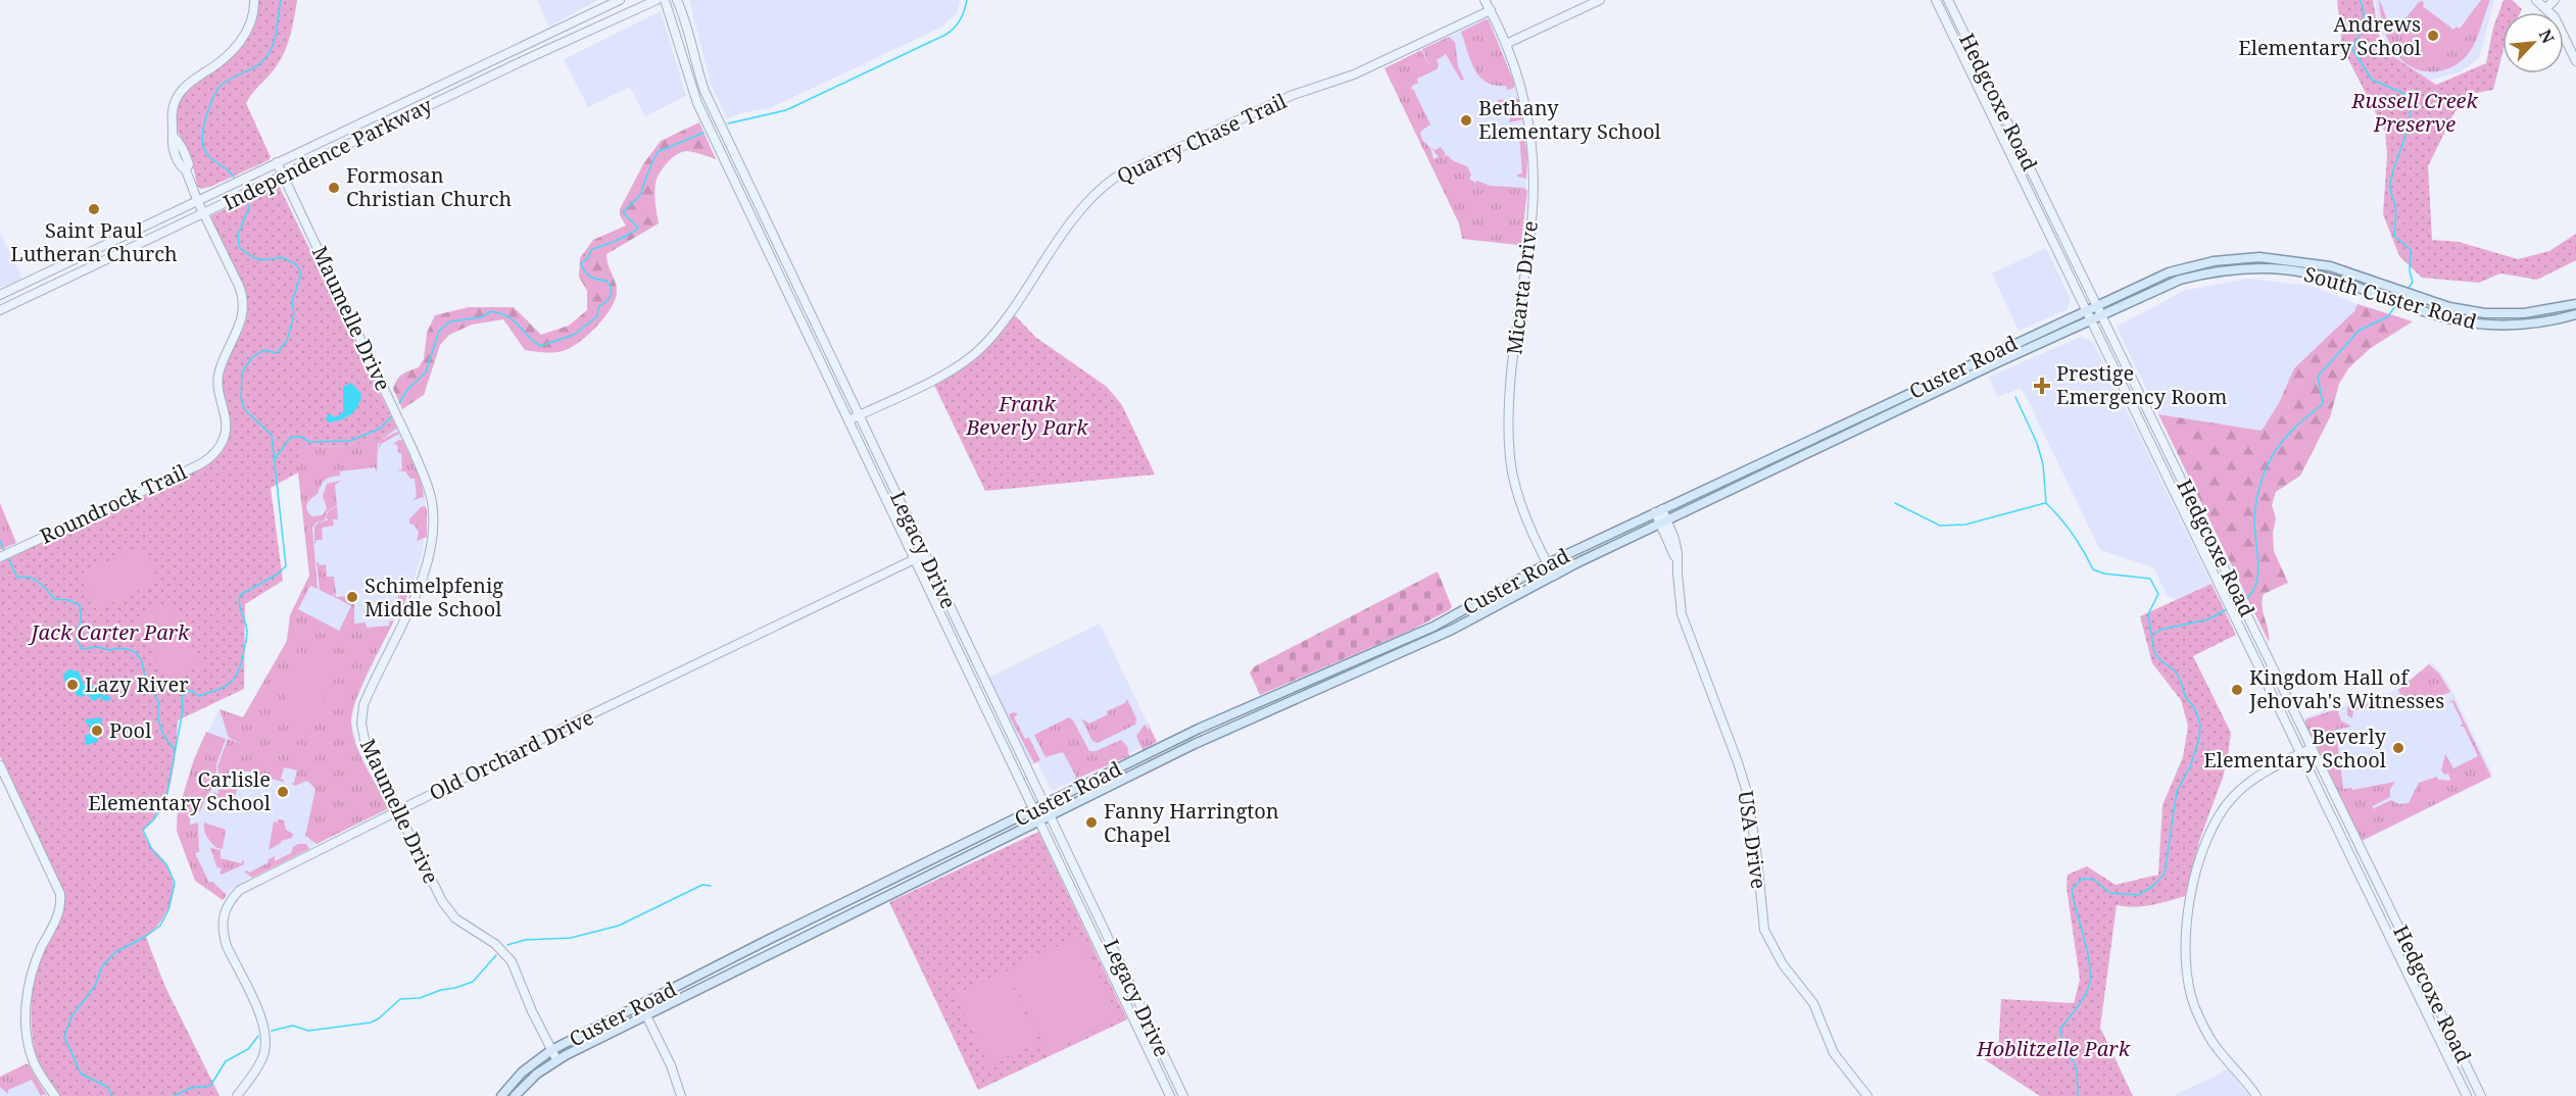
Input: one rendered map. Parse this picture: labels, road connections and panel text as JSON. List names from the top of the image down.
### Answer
{
  "streets": {
    "main road": [
      "Hedgcoxe Road",
      "Quarry Chase Trail",
      "Independence Parkway",
      "Micarta Drive",
      "South Custer Road",
      "Maumelle Drive",
      "Custer Road",
      "Roundrock Trail",
      "Legacy Drive",
      "Old Orchard Drive",
      "USA Drive"
    ]
  },
  "crossings": [
    ["Hedgcoxe Road", "South Custer Road"],
    ["Hedgcoxe Road", "Custer Road"],
    ["Quarry Chase Trail", "Micarta Drive"],
    ["Quarry Chase Trail", "Legacy Drive"],
    ["Independence Parkway", "Maumelle Drive"],
    ["Independence Parkway", "Roundrock Trail"],
    ["Micarta Drive", "Custer Road"],
    ["South Custer Road", "Custer Road"],
    ["Maumelle Drive", "Custer Road"],
    ["Maumelle Drive", "Old Orchard Drive"],
    ["Custer Road", "Legacy Drive"],
    ["Custer Road", "USA Drive"],
    ["Legacy Drive", "Old Orchard Drive"]
  ],
  "parks": [
    "Russell Creek Preserve",
    "Frank Beverly Park",
    "Jack Carter Park",
    "Hoblitzelle Park"
  ],
  "places": {
    "other": [
      "Andrews Elementary School",
      "Bethany Elementary School",
      "Formosan Christian Church",
      "Saint Paul Lutheran Church",
      "Schimelpfenig Middle School",
      "Lazy River",
      "Kingdom Hall of Jehovah's Witnesses",
      "Pool",
      "Beverly Elementary School",
      "Carlisle Elementary School",
      "Fanny Harrington Chapel"
    ],
    "health": ["Prestige Emergency Room"]
  },
  "north": "top right"
}
